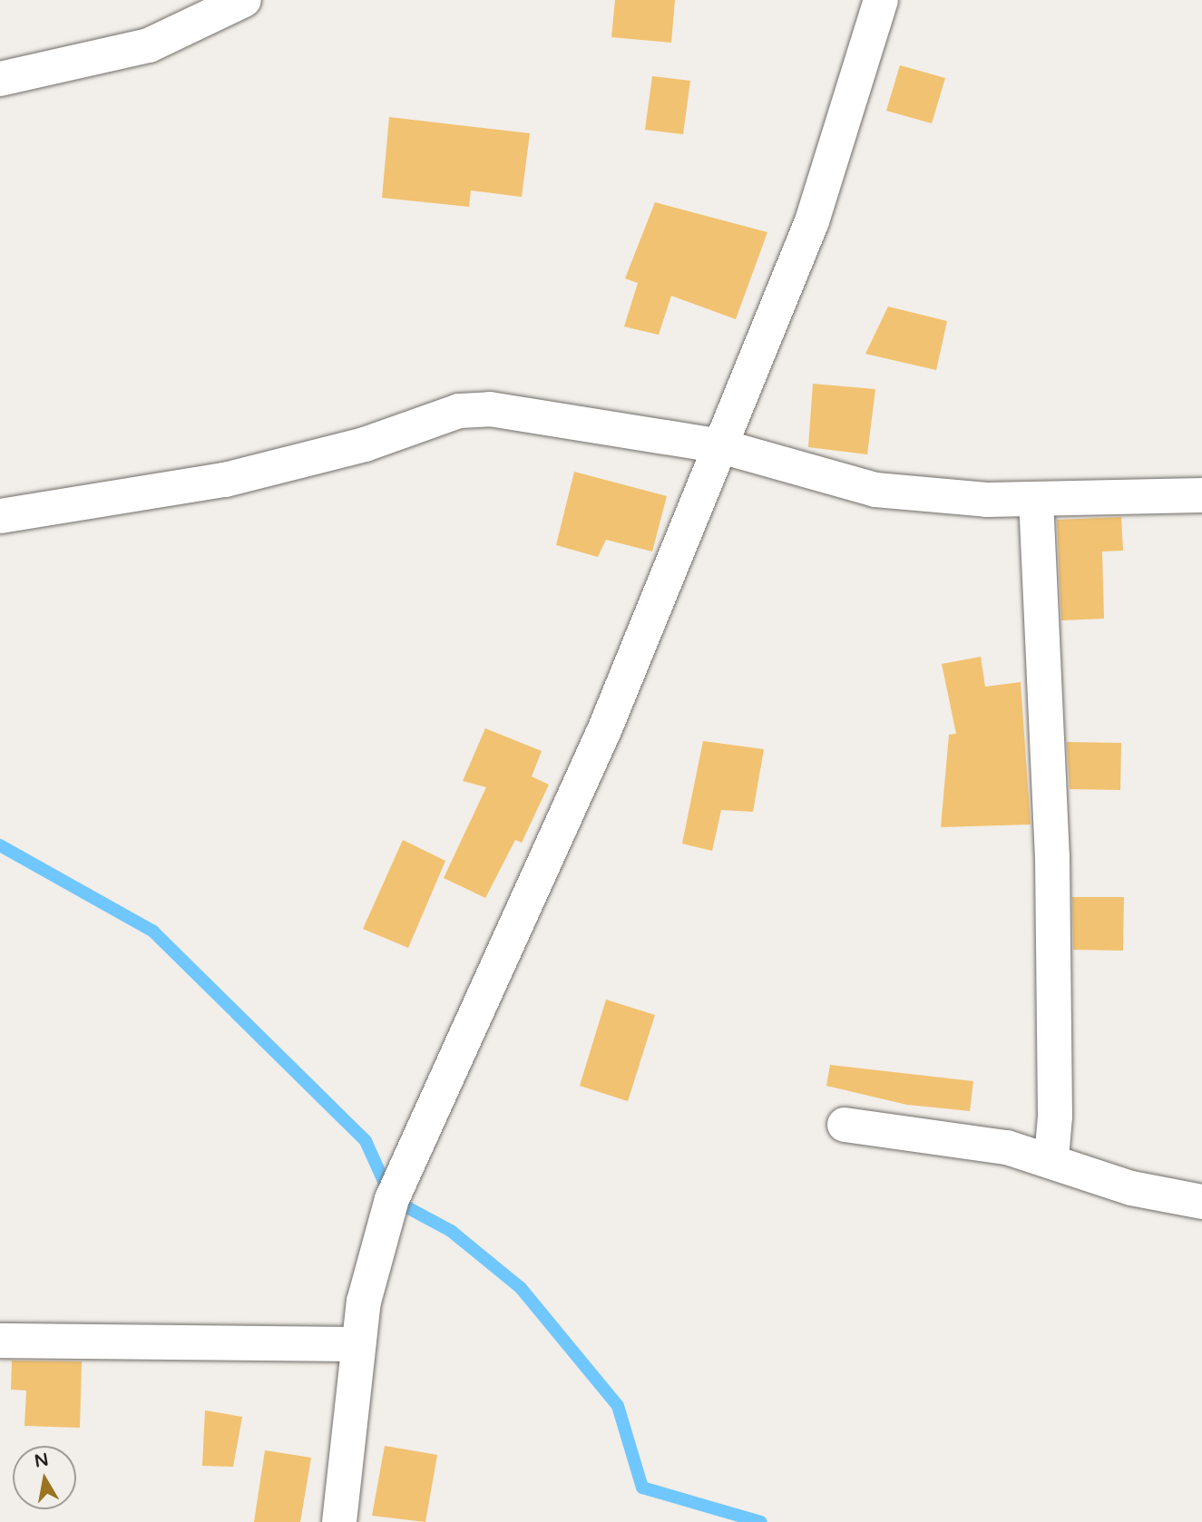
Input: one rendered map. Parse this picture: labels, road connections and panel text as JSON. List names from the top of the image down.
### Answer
{
  "north": "top"
}
